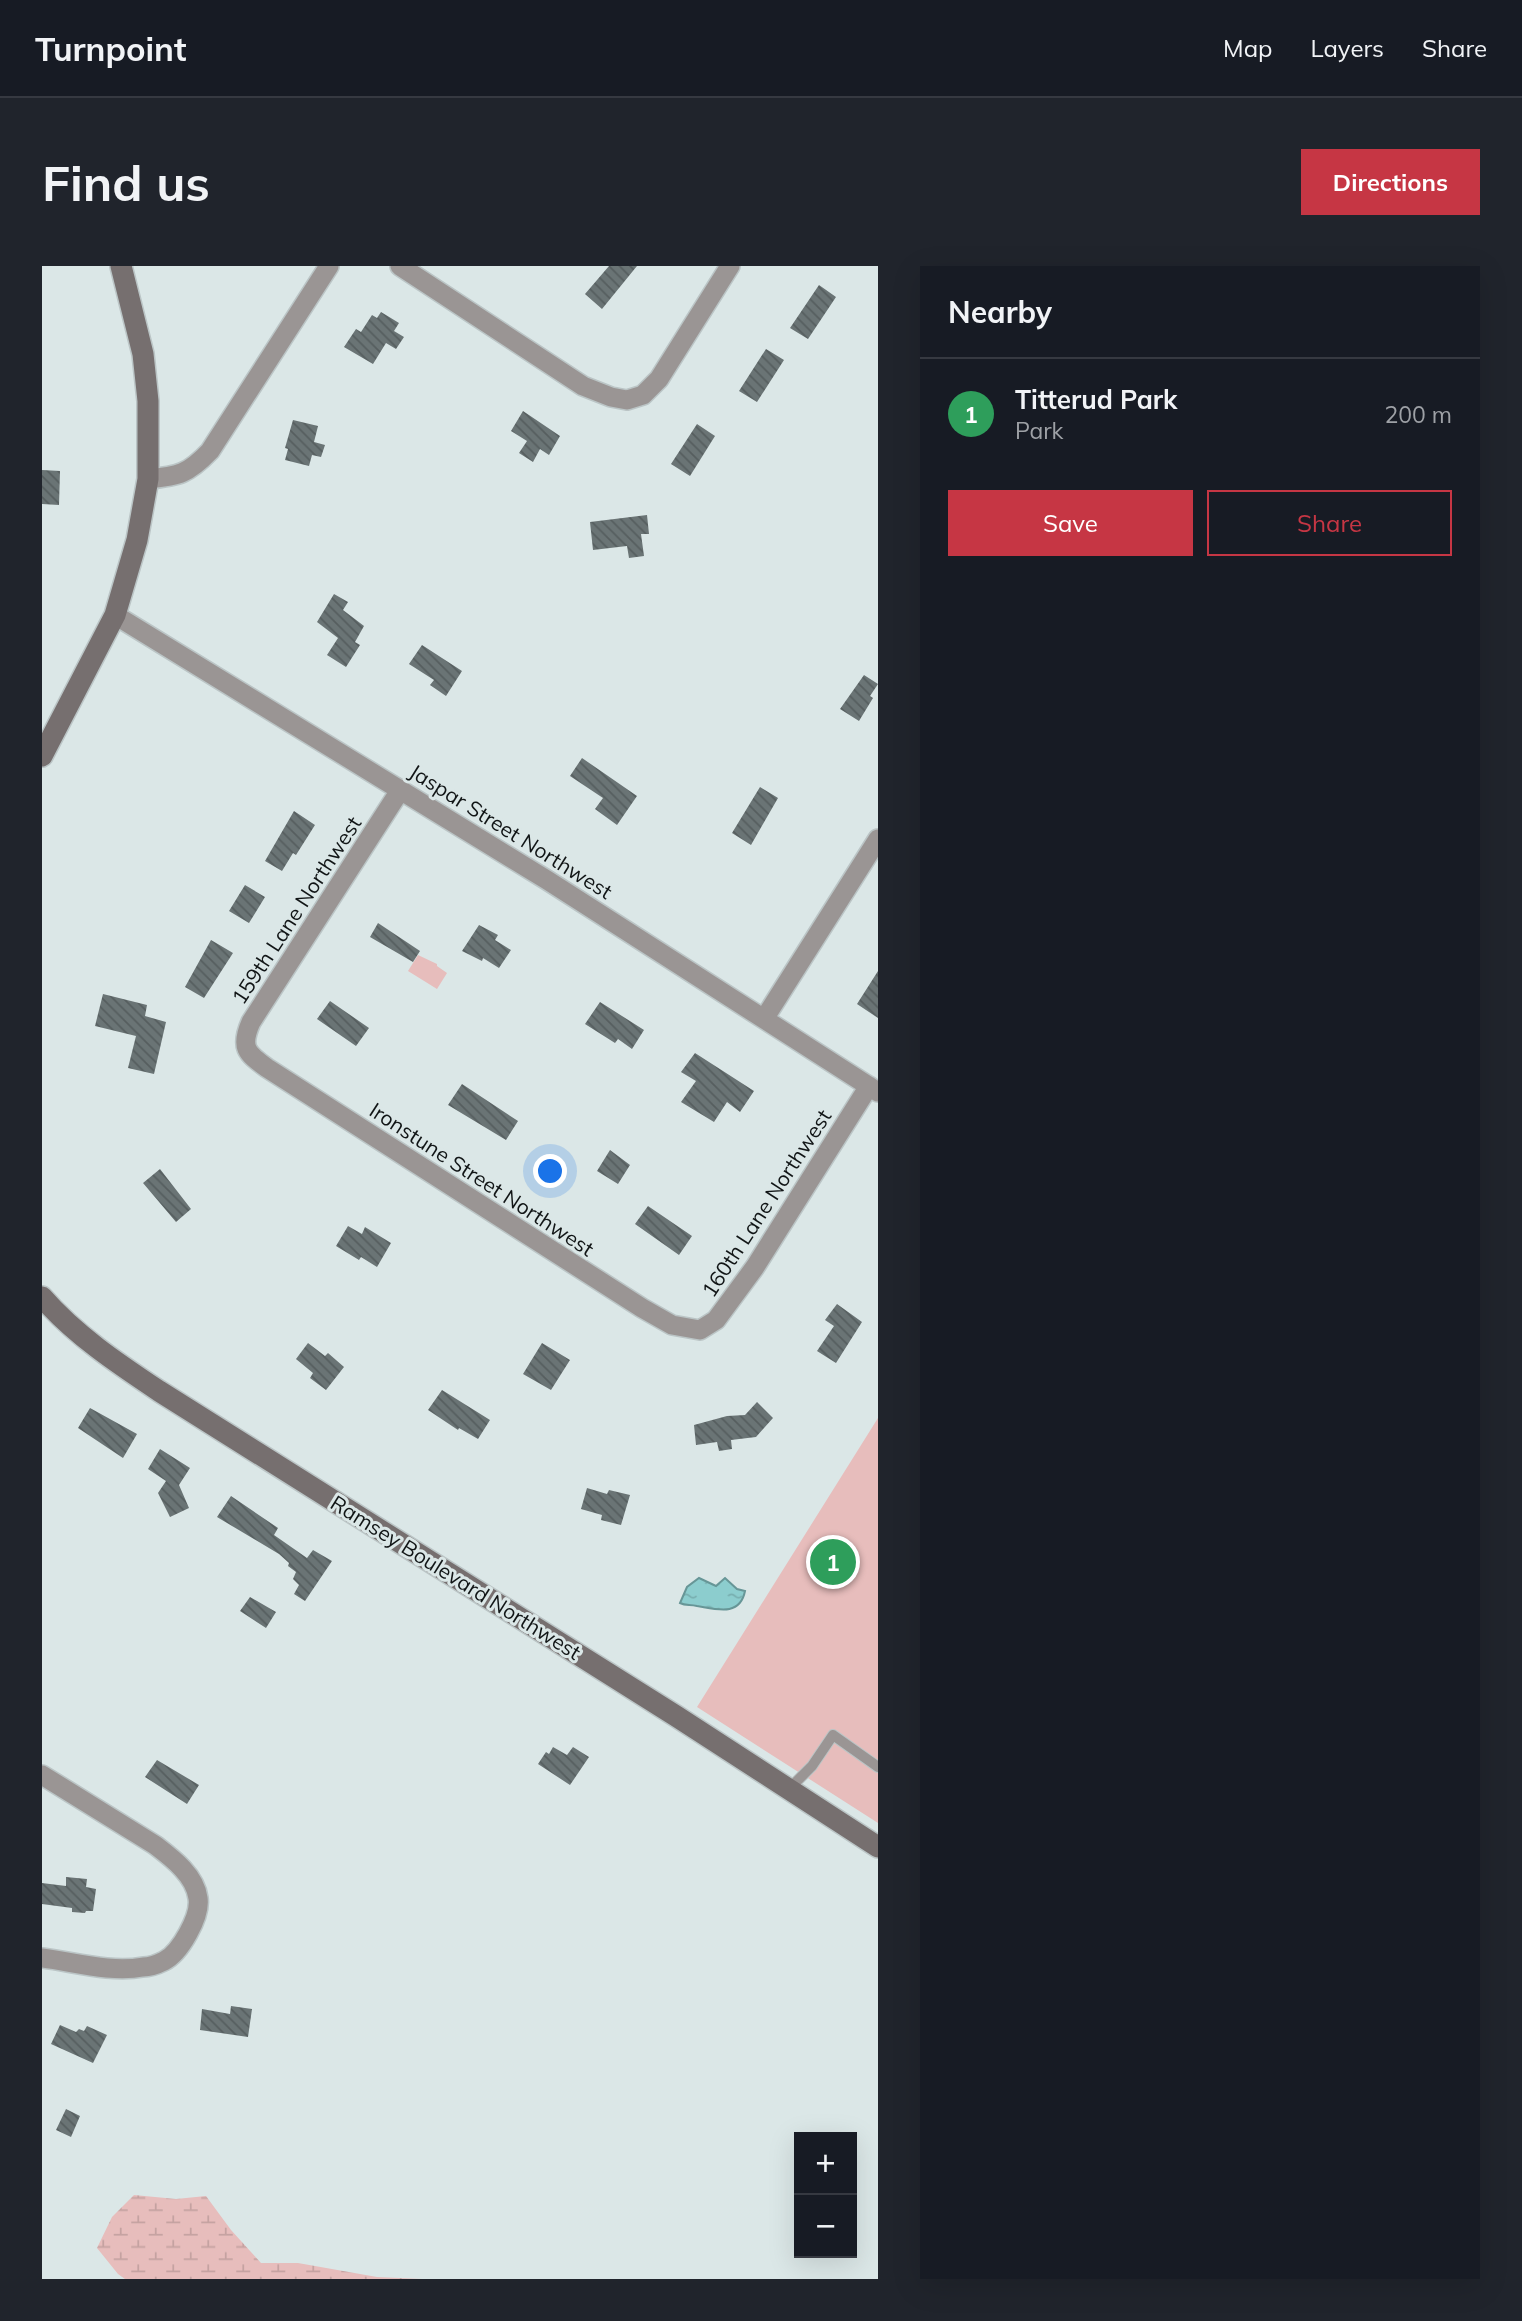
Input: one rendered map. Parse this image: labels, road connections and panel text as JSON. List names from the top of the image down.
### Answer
{
  "streets": {
    "street": [
      "Jaspar Street Northwest",
      "159th Lane Northwest",
      "Ironstune Street Northwest",
      "160th Lane Northwest",
      "Ramsey Boulevard Northwest"
    ]
  },
  "crossings": [
    ["Jaspar Street Northwest", "159th Lane Northwest"],
    ["Jaspar Street Northwest", "160th Lane Northwest"],
    ["159th Lane Northwest", "Ironstune Street Northwest"],
    ["Ironstune Street Northwest", "160th Lane Northwest"]
  ],
  "page": {
    "header": "Turnpoint",
    "nav": ["Map", "Layers", "Share"],
    "buttons": [
      "Directions",
      ["Save", "Share"]
    ],
    "title": "Find us",
    "heading": "Nearby",
    "list": [
      {
        "mark": "1",
        "name": "Titterud Park",
        "note": "Park",
        "value": "200 m"
      }
    ],
    "pins": "1",
    "map_buttons": ["+", "−"]
  }
}
